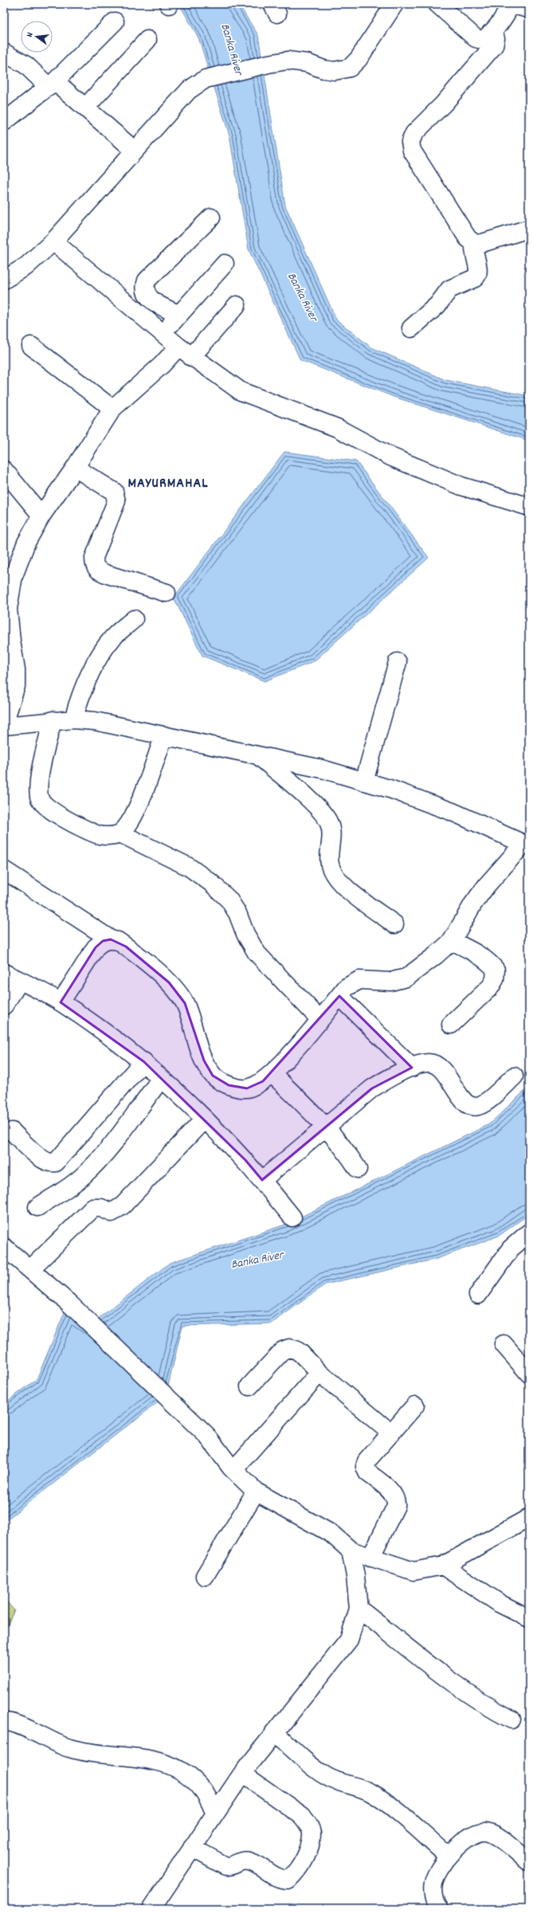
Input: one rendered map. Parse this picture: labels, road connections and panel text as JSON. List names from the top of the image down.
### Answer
{
  "districts": ["MAYURMAHAL"],
  "water": ["Banka River"],
  "north": "left"
}
